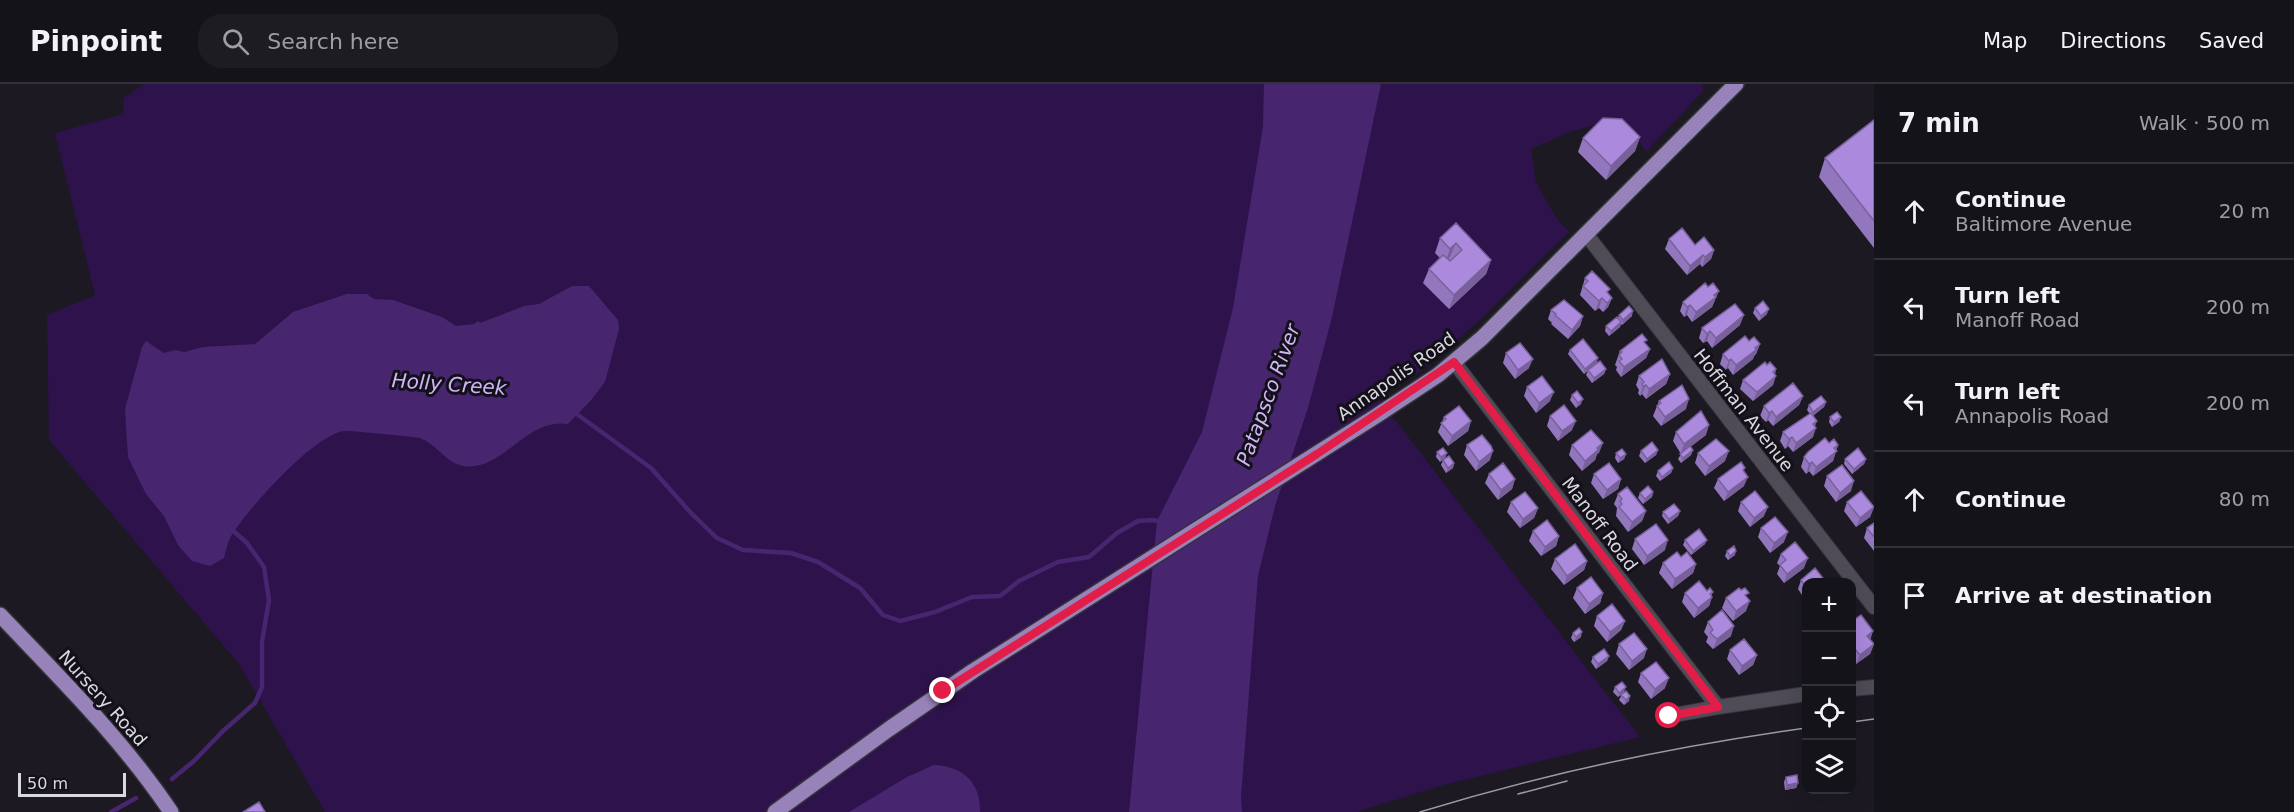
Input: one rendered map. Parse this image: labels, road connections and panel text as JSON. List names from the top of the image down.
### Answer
{
  "streets": {
    "main road": ["Annapolis Road", "Nursery Road"],
    "street": ["Hoffman Avenue", "Manoff Road"]
  },
  "crossings": [
    ["Annapolis Road", "Hoffman Avenue"],
    ["Annapolis Road", "Manoff Road"]
  ],
  "water": ["Holly Creek", "Patapsco River"],
  "scale_bar": "50 m",
  "page": {
    "header": "Pinpoint",
    "search": "Search here",
    "nav": ["Map", "Directions", "Saved"],
    "heading": ["7 min", "Walk · 500 m"],
    "list": [
      ["Continue", "Baltimore Avenue", "20 m"],
      ["Turn left", "Manoff Road", "200 m"],
      ["Turn left", "Annapolis Road", "200 m"],
      ["Continue", "80 m"],
      "Arrive at destination"
    ],
    "map_buttons": ["+", "−"],
    "scale": "50 m"
  }
}
